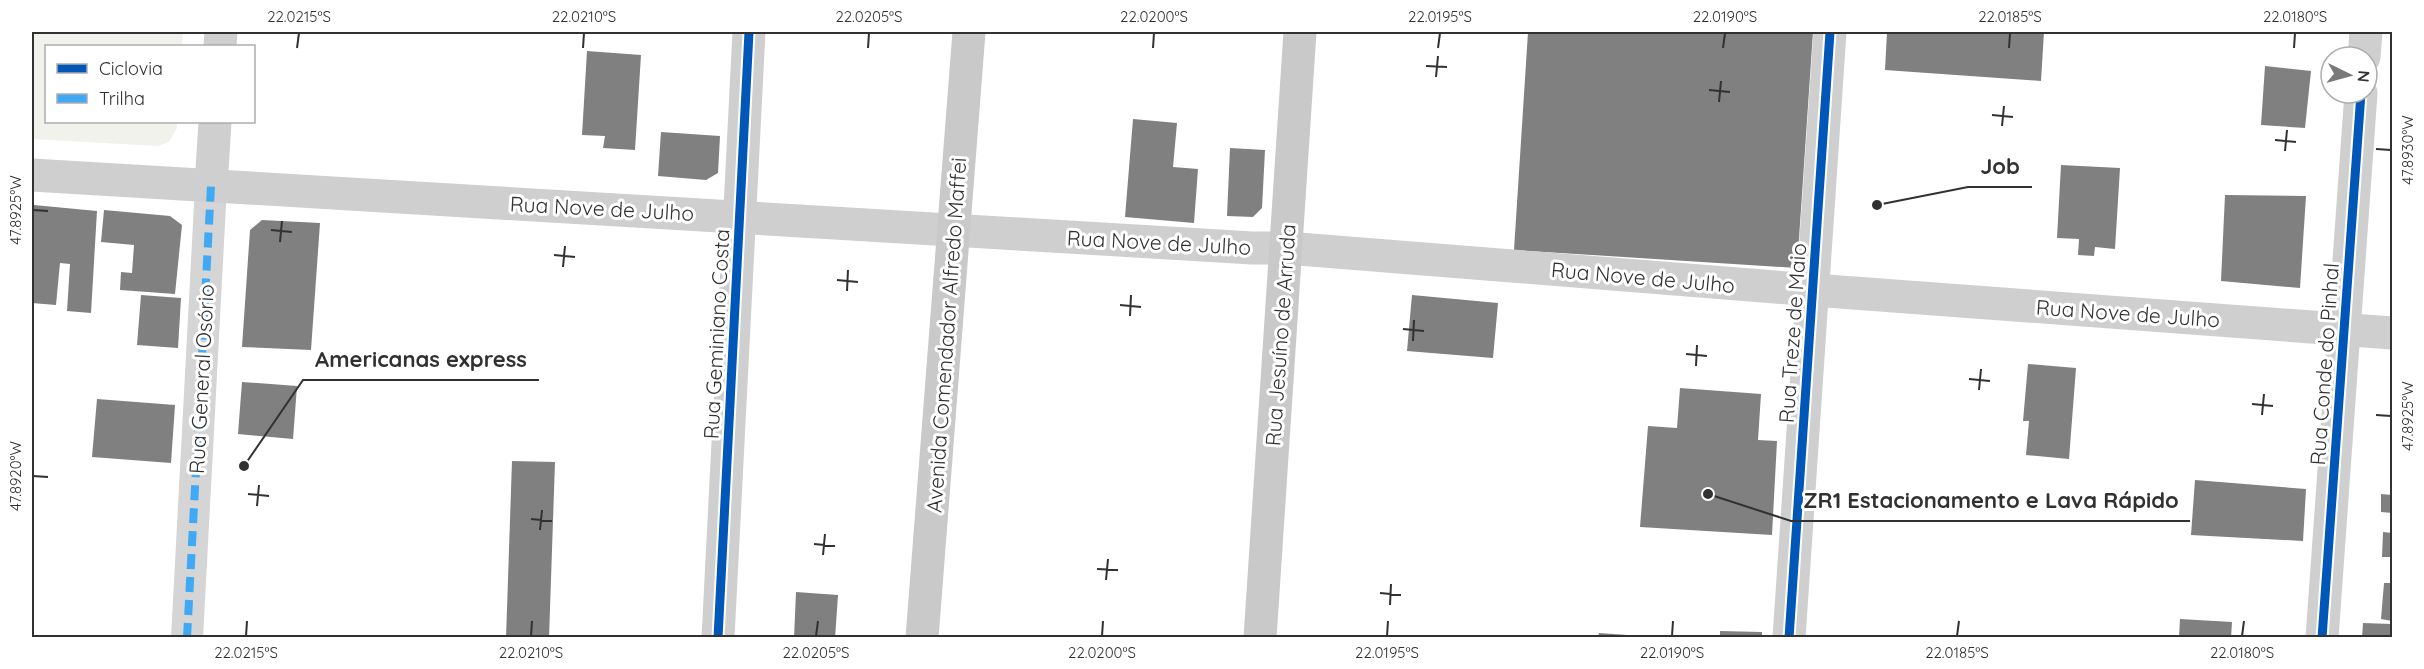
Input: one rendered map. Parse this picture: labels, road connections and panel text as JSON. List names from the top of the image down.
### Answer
{
  "streets": {
    "main road": [
      "Rua Nove de Julho",
      "Rua Treze de Maio",
      "Rua Geminiano Costa",
      "Avenida Comendador Alfredo Maffei",
      "Rua Jesuíno de Arruda",
      "Rua Conde do Pinhal",
      "Rua General Osório"
    ]
  },
  "crossings": [
    ["Rua Nove de Julho", "Rua Treze de Maio"],
    ["Rua Nove de Julho", "Rua Geminiano Costa"],
    ["Rua Nove de Julho", "Avenida Comendador Alfredo Maffei"],
    ["Rua Nove de Julho", "Rua Jesuíno de Arruda"],
    ["Rua Nove de Julho", "Rua Conde do Pinhal"],
    ["Rua Nove de Julho", "Rua General Osório"]
  ],
  "places": ["Job", "Americanas express", "ZR1 Estacionamento e Lava Rápido"],
  "legend": ["Ciclovia", "Trilha"],
  "north": "right",
  "coordinates": [
    "22.0215°S",
    "22.0210°S",
    "22.0205°S",
    "22.0200°S",
    "22.0195°S",
    "22.0190°S",
    "22.0185°S",
    "22.0180°S",
    "47.8930°W",
    "47.8925°W",
    "47.8920°W"
  ]
}
